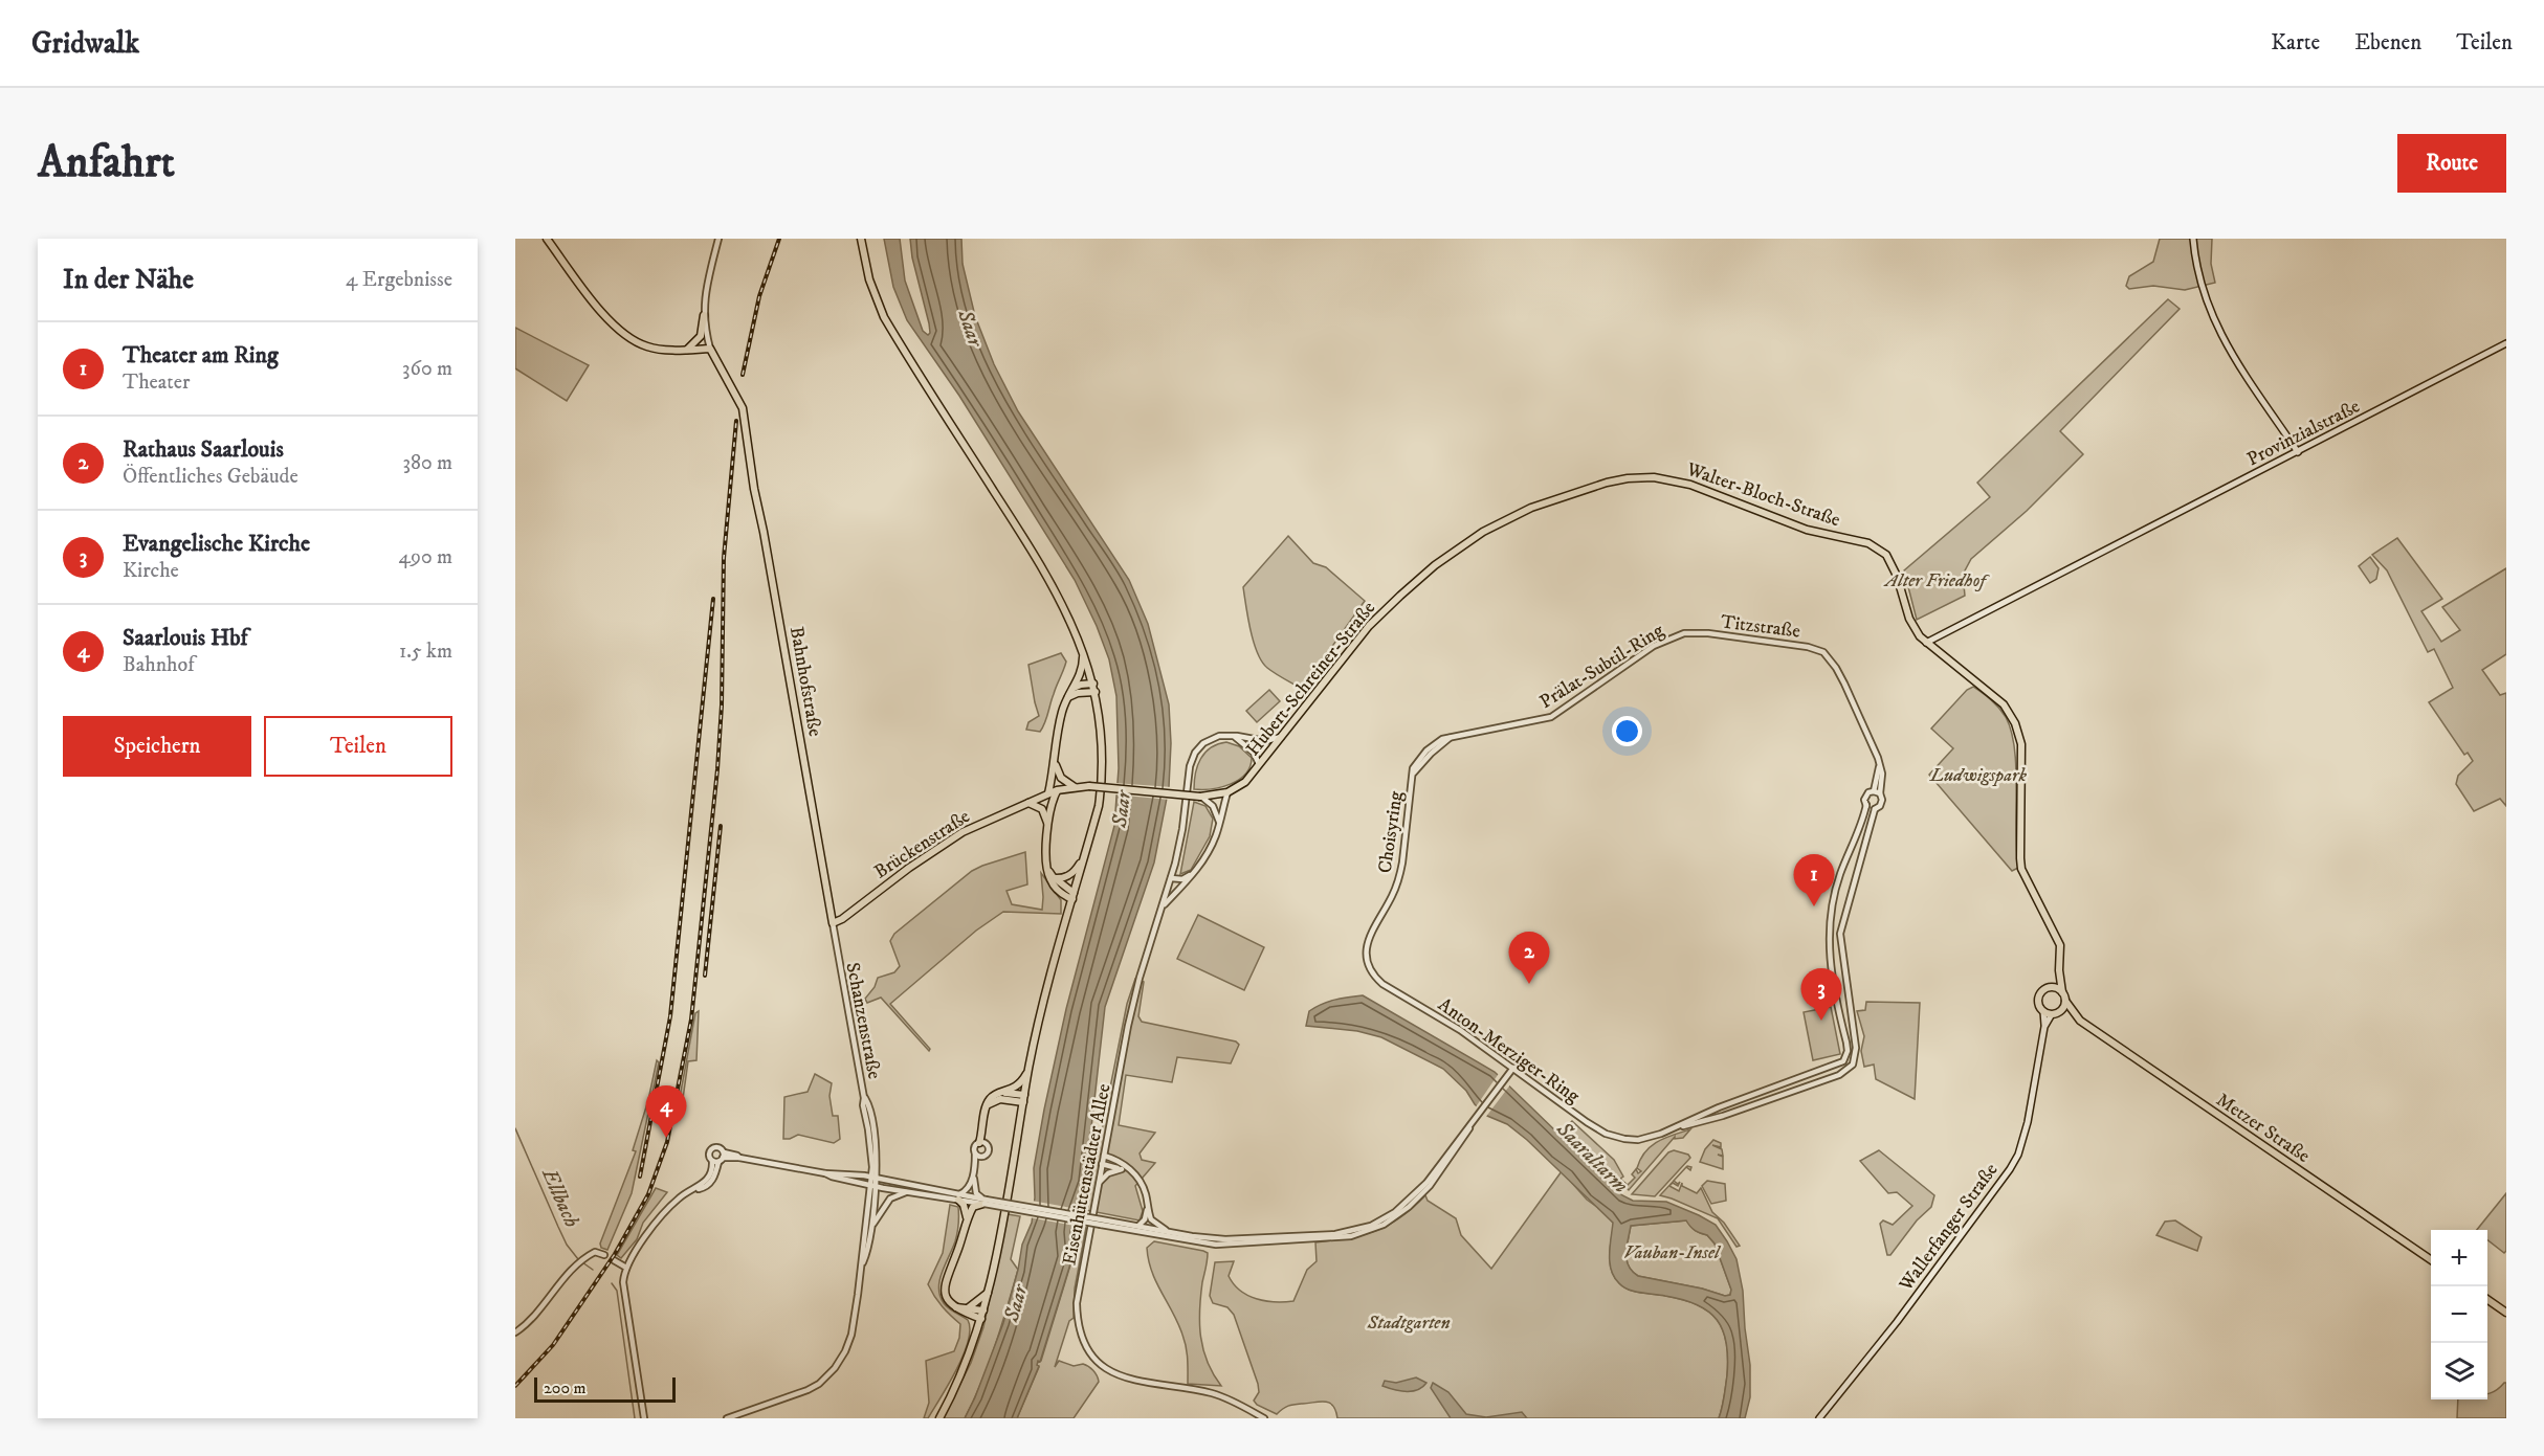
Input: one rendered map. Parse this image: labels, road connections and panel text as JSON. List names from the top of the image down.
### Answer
{
  "streets": {
    "main road": [
      "Provinzialstraße",
      "Walter-Bloch-Straße",
      "Hubert-Schreiner-Straße",
      "Bahnhofstraße",
      "Brückenstraße",
      "Metzer Straße",
      "Wallerfanger Straße"
    ],
    "street": [
      "Titzstraße",
      "Prälat-Subtil-Ring",
      "Choisyring",
      "Schanzenstraße",
      "Anton-Merziger-Ring",
      "Eisenhüttenstädter Allee"
    ]
  },
  "crossings": [
    ["Provinzialstraße", "Walter-Bloch-Straße"],
    ["Walter-Bloch-Straße", "Hubert-Schreiner-Straße"],
    ["Walter-Bloch-Straße", "Metzer Straße"],
    ["Walter-Bloch-Straße", "Wallerfanger Straße"],
    ["Titzstraße", "Prälat-Subtil-Ring"],
    ["Titzstraße", "Anton-Merziger-Ring"],
    ["Prälat-Subtil-Ring", "Choisyring"],
    ["Hubert-Schreiner-Straße", "Brückenstraße"],
    ["Hubert-Schreiner-Straße", "Eisenhüttenstädter Allee"],
    ["Bahnhofstraße", "Brückenstraße"],
    ["Bahnhofstraße", "Schanzenstraße"],
    ["Choisyring", "Anton-Merziger-Ring"],
    ["Metzer Straße", "Wallerfanger Straße"]
  ],
  "water": ["Saar", "Saaraltarm", "Ellbach"],
  "parks": [
    "Alter Friedhof",
    "Ludwigspark",
    "Vauban-Insel",
    "Stadtgarten"
  ],
  "scale_bar": "200 m",
  "page": {
    "header": "Gridwalk",
    "nav": ["Karte", "Ebenen", "Teilen"],
    "buttons": [
      "Route",
      ["Speichern", "Teilen"]
    ],
    "title": "Anfahrt",
    "heading": ["In der Nähe", "4 Ergebnisse"],
    "list": [
      {
        "mark": "1",
        "name": "Theater am Ring",
        "note": "Theater",
        "value": "360 m"
      },
      {
        "mark": "2",
        "name": "Rathaus Saarlouis",
        "note": "Öffentliches Gebäude",
        "value": "380 m"
      },
      {
        "mark": "3",
        "name": "Evangelische Kirche",
        "note": "Kirche",
        "value": "490 m"
      },
      {
        "mark": "4",
        "name": "Saarlouis Hbf",
        "note": "Bahnhof",
        "value": "1.5 km"
      }
    ],
    "pins": [
      "1",
      "2",
      "3",
      "4"
    ],
    "map_buttons": ["+", "−"],
    "scale": "200 m"
  }
}
